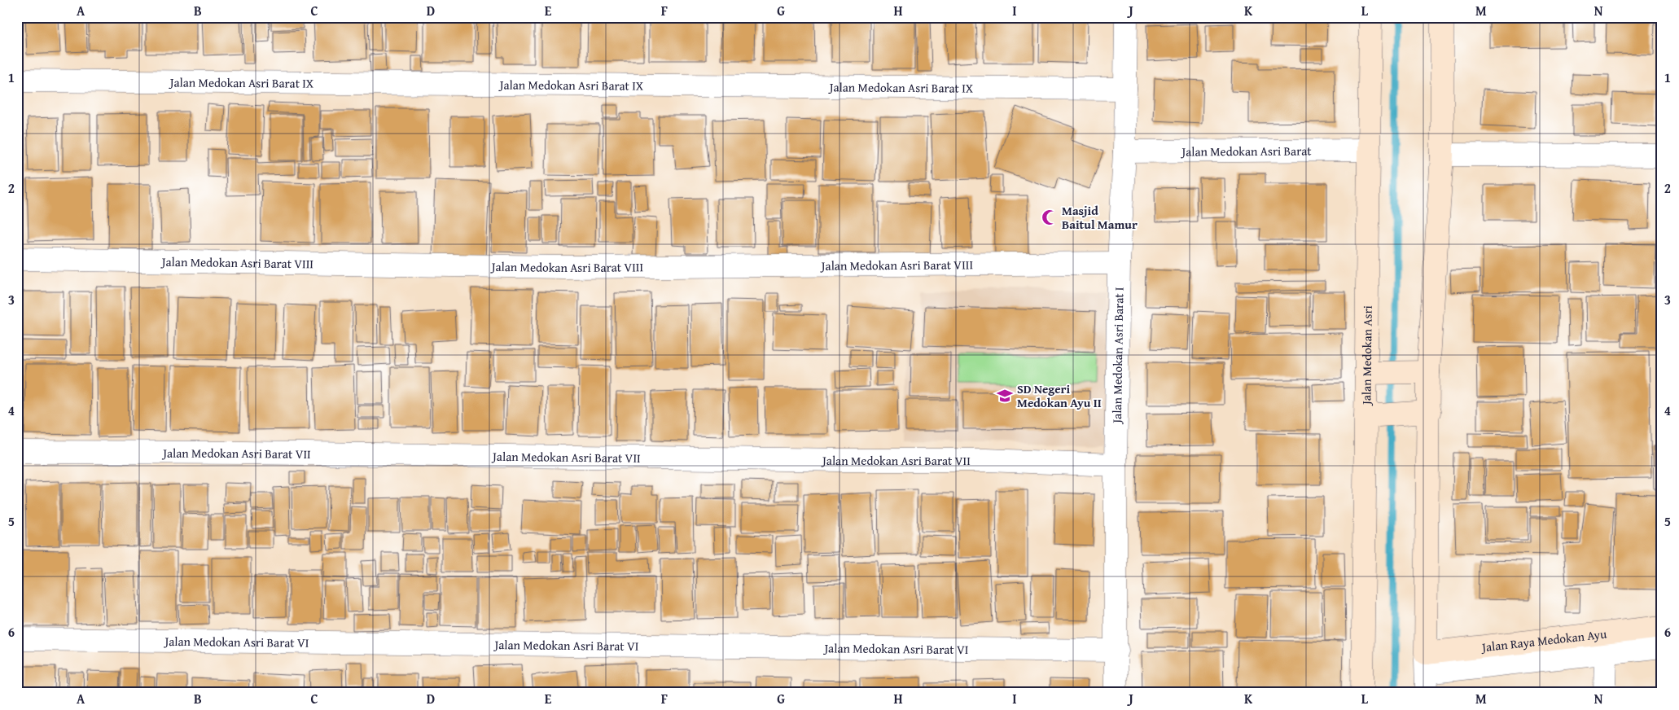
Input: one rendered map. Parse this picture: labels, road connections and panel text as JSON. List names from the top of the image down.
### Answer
{
  "streets": {
    "street": [
      "Jalan Medokan Asri Barat IX",
      "Jalan Medokan Asri Barat",
      "Jalan Medokan Asri Barat VIII",
      "Jalan Medokan Asri Barat I",
      "Jalan Medokan Asri",
      "Jalan Medokan Asri Barat VII",
      "Jalan Raya Medokan Ayu",
      "Jalan Medokan Asri Barat VI"
    ]
  },
  "crossings": [
    ["Jalan Medokan Asri Barat IX", "Jalan Medokan Asri Barat I"],
    ["Jalan Medokan Asri Barat", "Jalan Medokan Asri Barat I"],
    ["Jalan Medokan Asri Barat", "Jalan Medokan Asri"],
    ["Jalan Medokan Asri Barat VIII", "Jalan Medokan Asri Barat I"],
    ["Jalan Medokan Asri Barat I", "Jalan Medokan Asri Barat VII"],
    ["Jalan Medokan Asri Barat I", "Jalan Medokan Asri Barat VI"]
  ],
  "places": {
    "mosque": ["Masjid Baitul Mamur"],
    "school or university": ["SD Negeri Medokan Ayu II"]
  },
  "grid": {
    "columns": [
      "A",
      "B",
      "C",
      "D",
      "E",
      "F",
      "G",
      "H",
      "I",
      "J",
      "K",
      "L",
      "M",
      "N"
    ],
    "rows": [
      "1",
      "2",
      "3",
      "4",
      "5",
      "6"
    ]
  }
}
